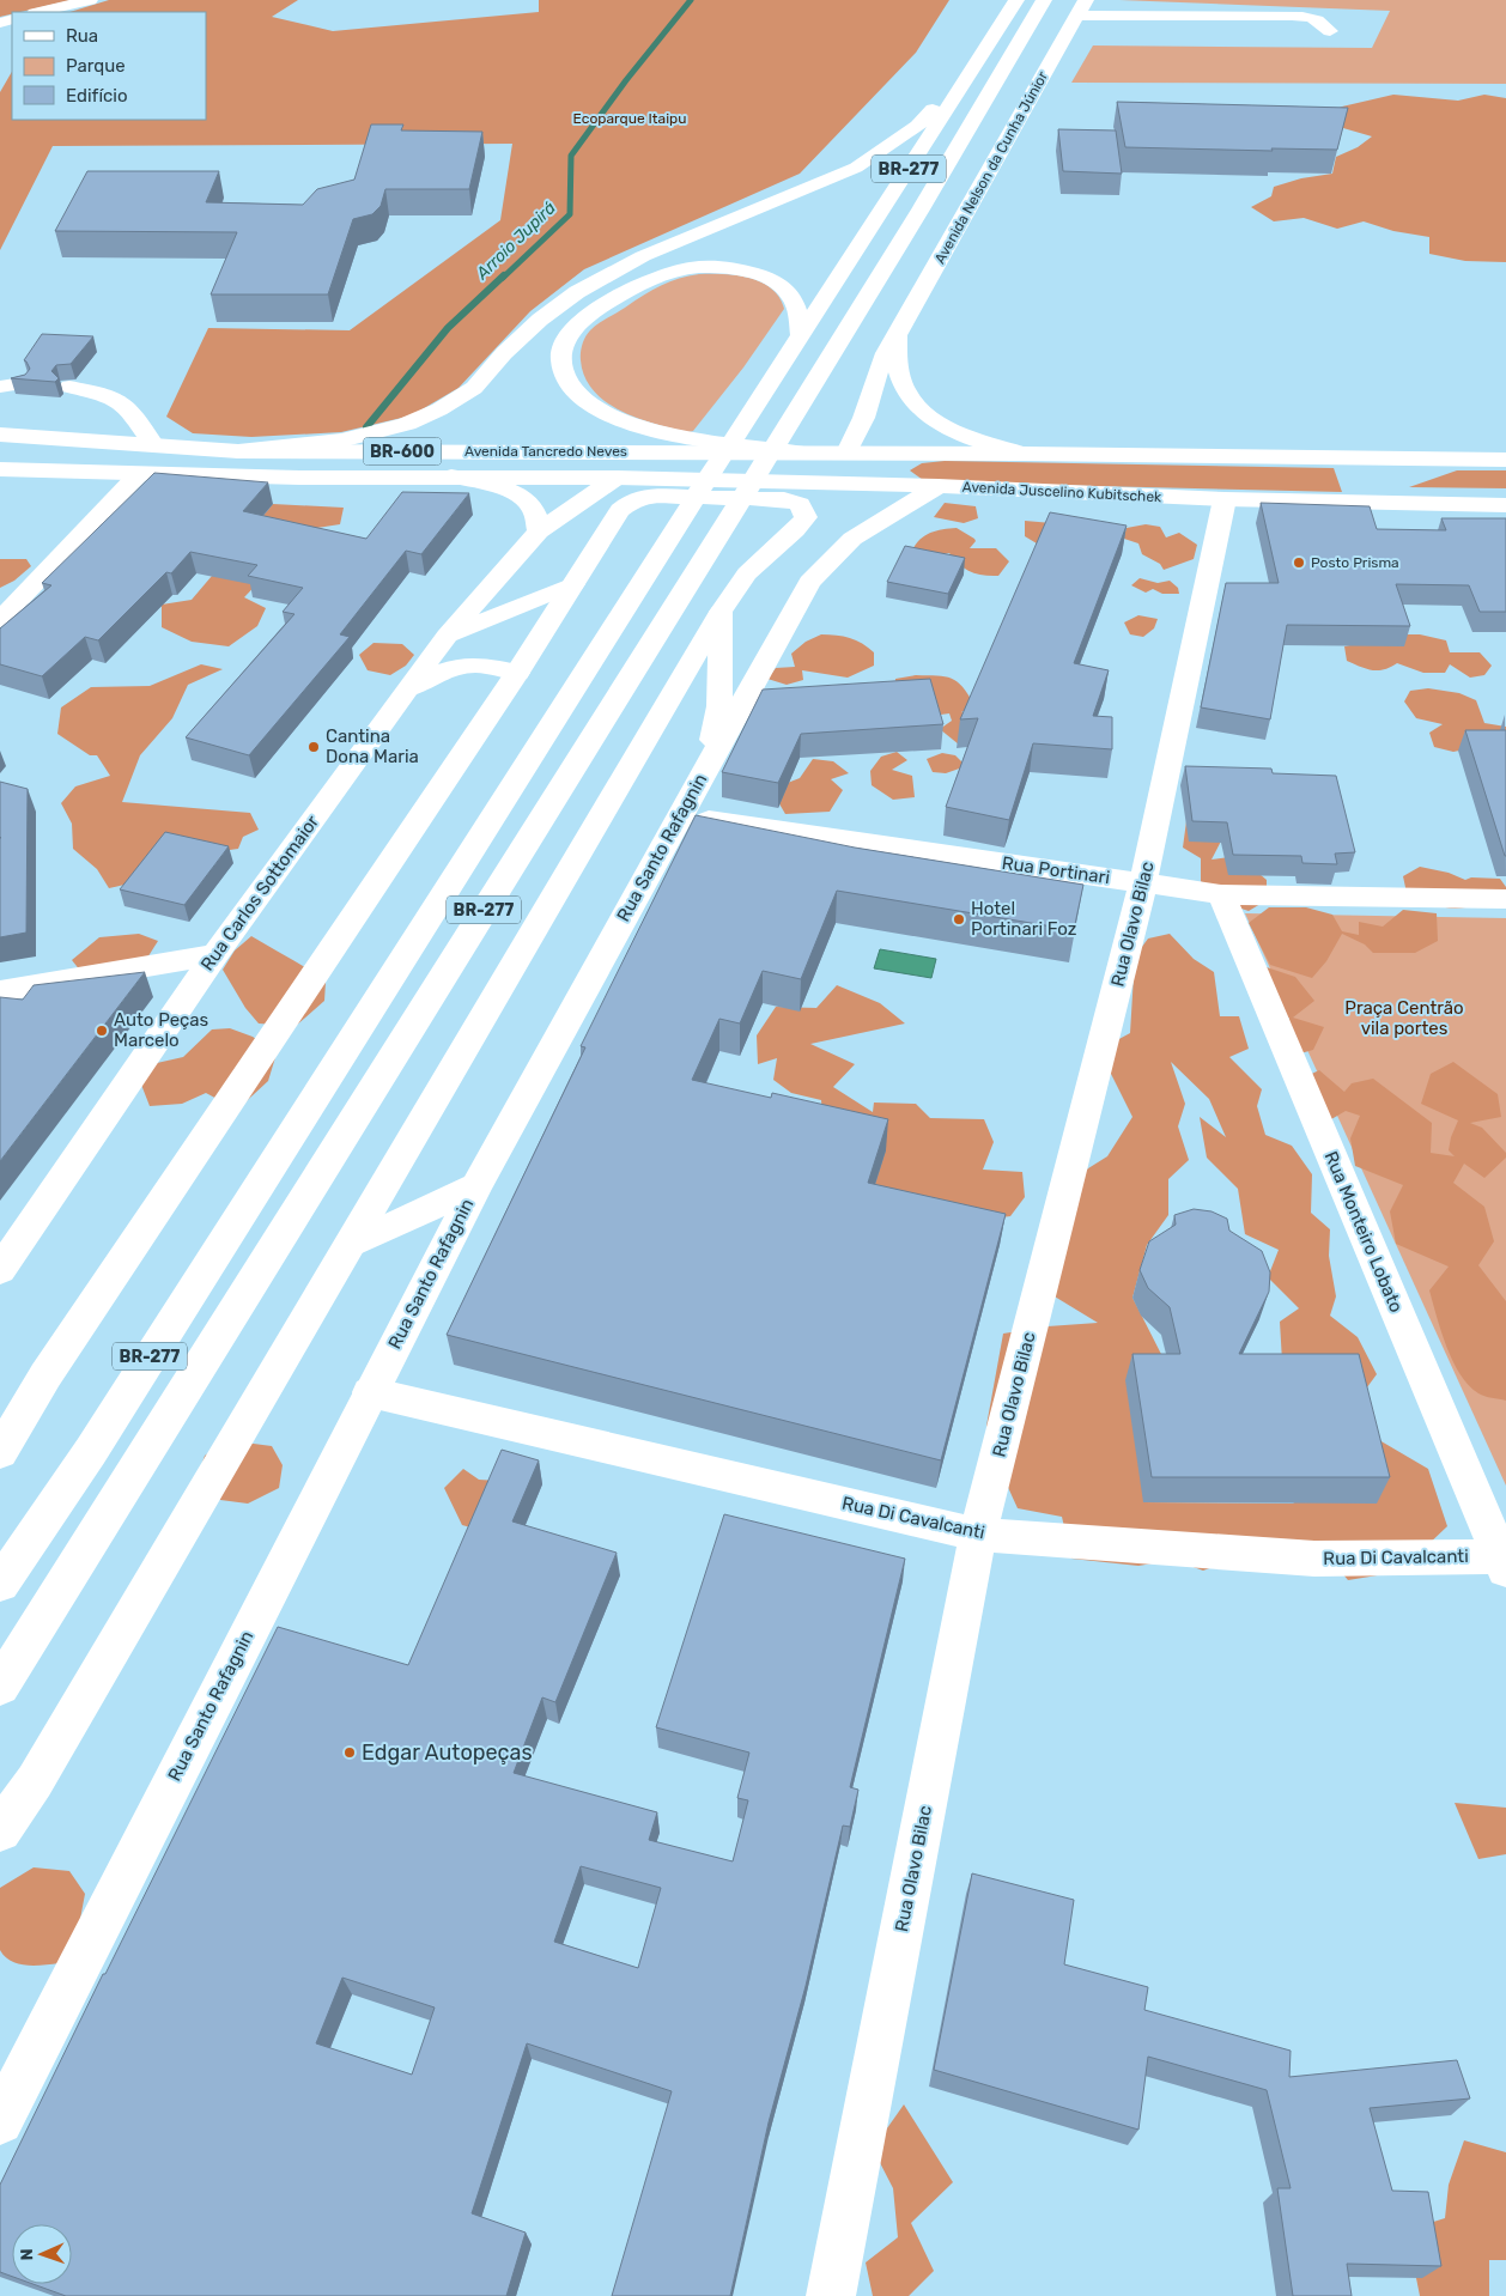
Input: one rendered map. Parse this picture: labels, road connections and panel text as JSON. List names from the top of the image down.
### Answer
{
  "streets": {
    "main road": [
      "Avenida Nelson da Cunha Júnior",
      "BR-277",
      "BR-600",
      "Avenida Tancredo Neves",
      "Avenida Juscelino Kubitschek",
      "Rua Santo Rafagnin",
      "Rua Portinari",
      "Rua Carlos Sottomaior",
      "Rua Olavo Bilac",
      "Rua Monteiro Lobato",
      "Rua Di Cavalcanti"
    ]
  },
  "crossings": [
    ["Avenida Nelson da Cunha Júnior", "Avenida Juscelino Kubitschek"],
    ["Avenida Tancredo Neves", "Avenida Juscelino Kubitschek"],
    ["Avenida Tancredo Neves", "Rua Carlos Sottomaior"],
    ["Avenida Juscelino Kubitschek", "Rua Santo Rafagnin"],
    ["Avenida Juscelino Kubitschek", "Rua Carlos Sottomaior"],
    ["Avenida Juscelino Kubitschek", "Rua Olavo Bilac"],
    ["Rua Santo Rafagnin", "Rua Portinari"],
    ["Rua Santo Rafagnin", "Rua Di Cavalcanti"],
    ["Rua Portinari", "Rua Olavo Bilac"],
    ["Rua Portinari", "Rua Monteiro Lobato"],
    ["Rua Olavo Bilac", "Rua Di Cavalcanti"],
    ["Rua Monteiro Lobato", "Rua Di Cavalcanti"]
  ],
  "water": ["Arroio Jupirá"],
  "parks": ["Ecoparque Itaipu", "Praça Centrão vila portes"],
  "places": [
    "Posto Prisma",
    "Cantina Dona Maria",
    "Hotel Portinari Foz",
    "Auto Peças Marcelo",
    "Edgar Autopeças"
  ],
  "legend": ["Rua", "Parque", "Edifício"],
  "north": "left"
}
